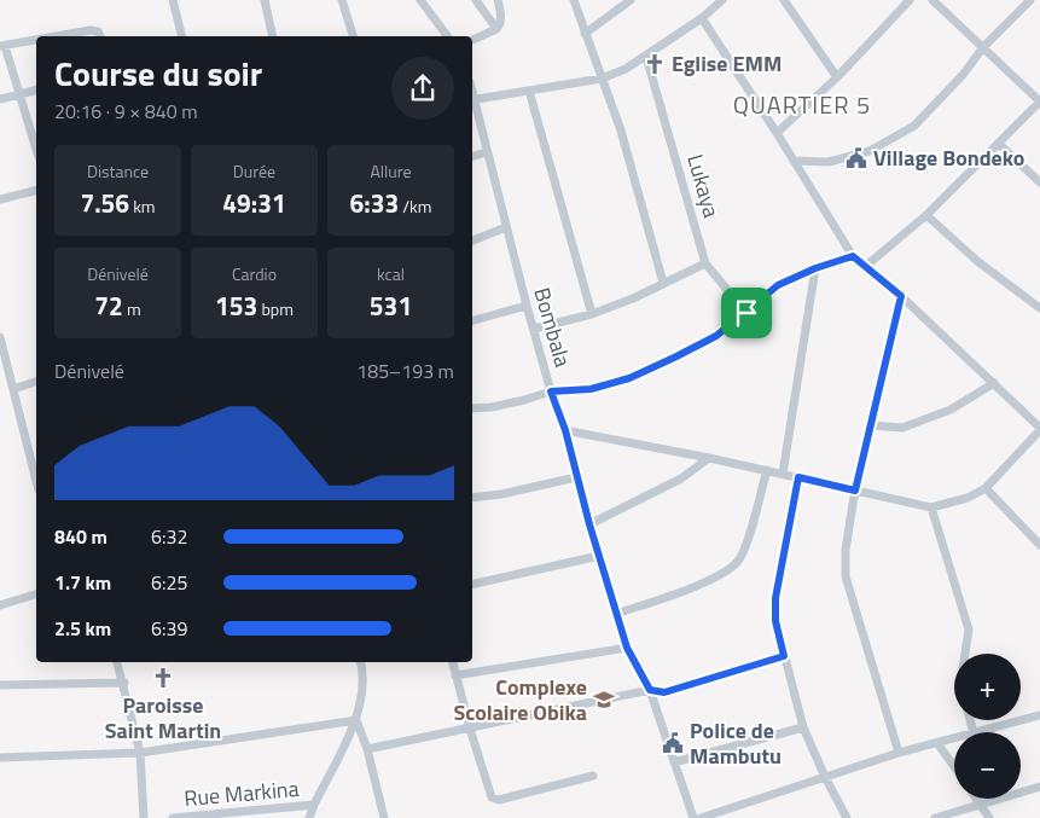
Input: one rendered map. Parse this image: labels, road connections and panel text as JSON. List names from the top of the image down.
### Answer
{
  "streets": {
    "street": ["Lukaya", "Bombala", "Rue Markina"]
  },
  "districts": ["QUARTIER 5"],
  "places": {
    "church": ["Eglise EMM", "Paroisse Saint Martin"],
    "public building": ["Village Bondeko", "Police de Mambutu"],
    "school or university": ["Complexe Scolaire Obika"]
  },
  "page": {
    "heading": ["Course du soir", "20:16 · 9 × 840 m"],
    "stats": [
      ["Distance", "7.56 km"],
      ["Durée", "49:31"],
      ["Allure", "6:33 /km"],
      ["Dénivelé", "72 m"],
      ["Cardio", "153 bpm"],
      ["kcal", "531"]
    ],
    "chart": ["Dénivelé", "185–193 m"],
    "list": [
      {
        "name": "840 m",
        "note": "6:32"
      },
      {
        "name": "1.7 km",
        "note": "6:25"
      },
      {
        "name": "2.5 km",
        "note": "6:39"
      }
    ],
    "map_buttons": ["+", "−"]
  }
}
